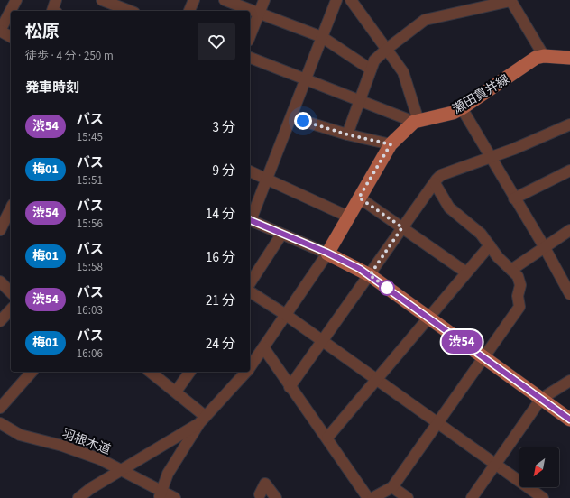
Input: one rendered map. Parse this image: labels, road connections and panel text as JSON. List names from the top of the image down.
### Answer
{
  "streets": {
    "main road": ["瀬田貫井線"],
    "street": ["羽根木道"]
  },
  "lines": ["bus line 渋54"],
  "north": "bottom left",
  "page": {
    "on_map": "渋54",
    "heading": [
      ["松原", "徒歩 · 4 分 · 250 m"],
      "発車時刻"
    ],
    "list": [
      {
        "mark": "渋54",
        "name": "バス",
        "note": "15:45",
        "value": "3 分"
      },
      {
        "mark": "梅01",
        "name": "バス",
        "note": "15:51",
        "value": "9 分"
      },
      {
        "mark": "渋54",
        "name": "バス",
        "note": "15:56",
        "value": "14 分"
      },
      {
        "mark": "梅01",
        "name": "バス",
        "note": "15:58",
        "value": "16 分"
      },
      {
        "mark": "渋54",
        "name": "バス",
        "note": "16:03",
        "value": "21 分"
      },
      {
        "mark": "梅01",
        "name": "バス",
        "note": "16:06",
        "value": "24 分"
      }
    ]
  }
}
